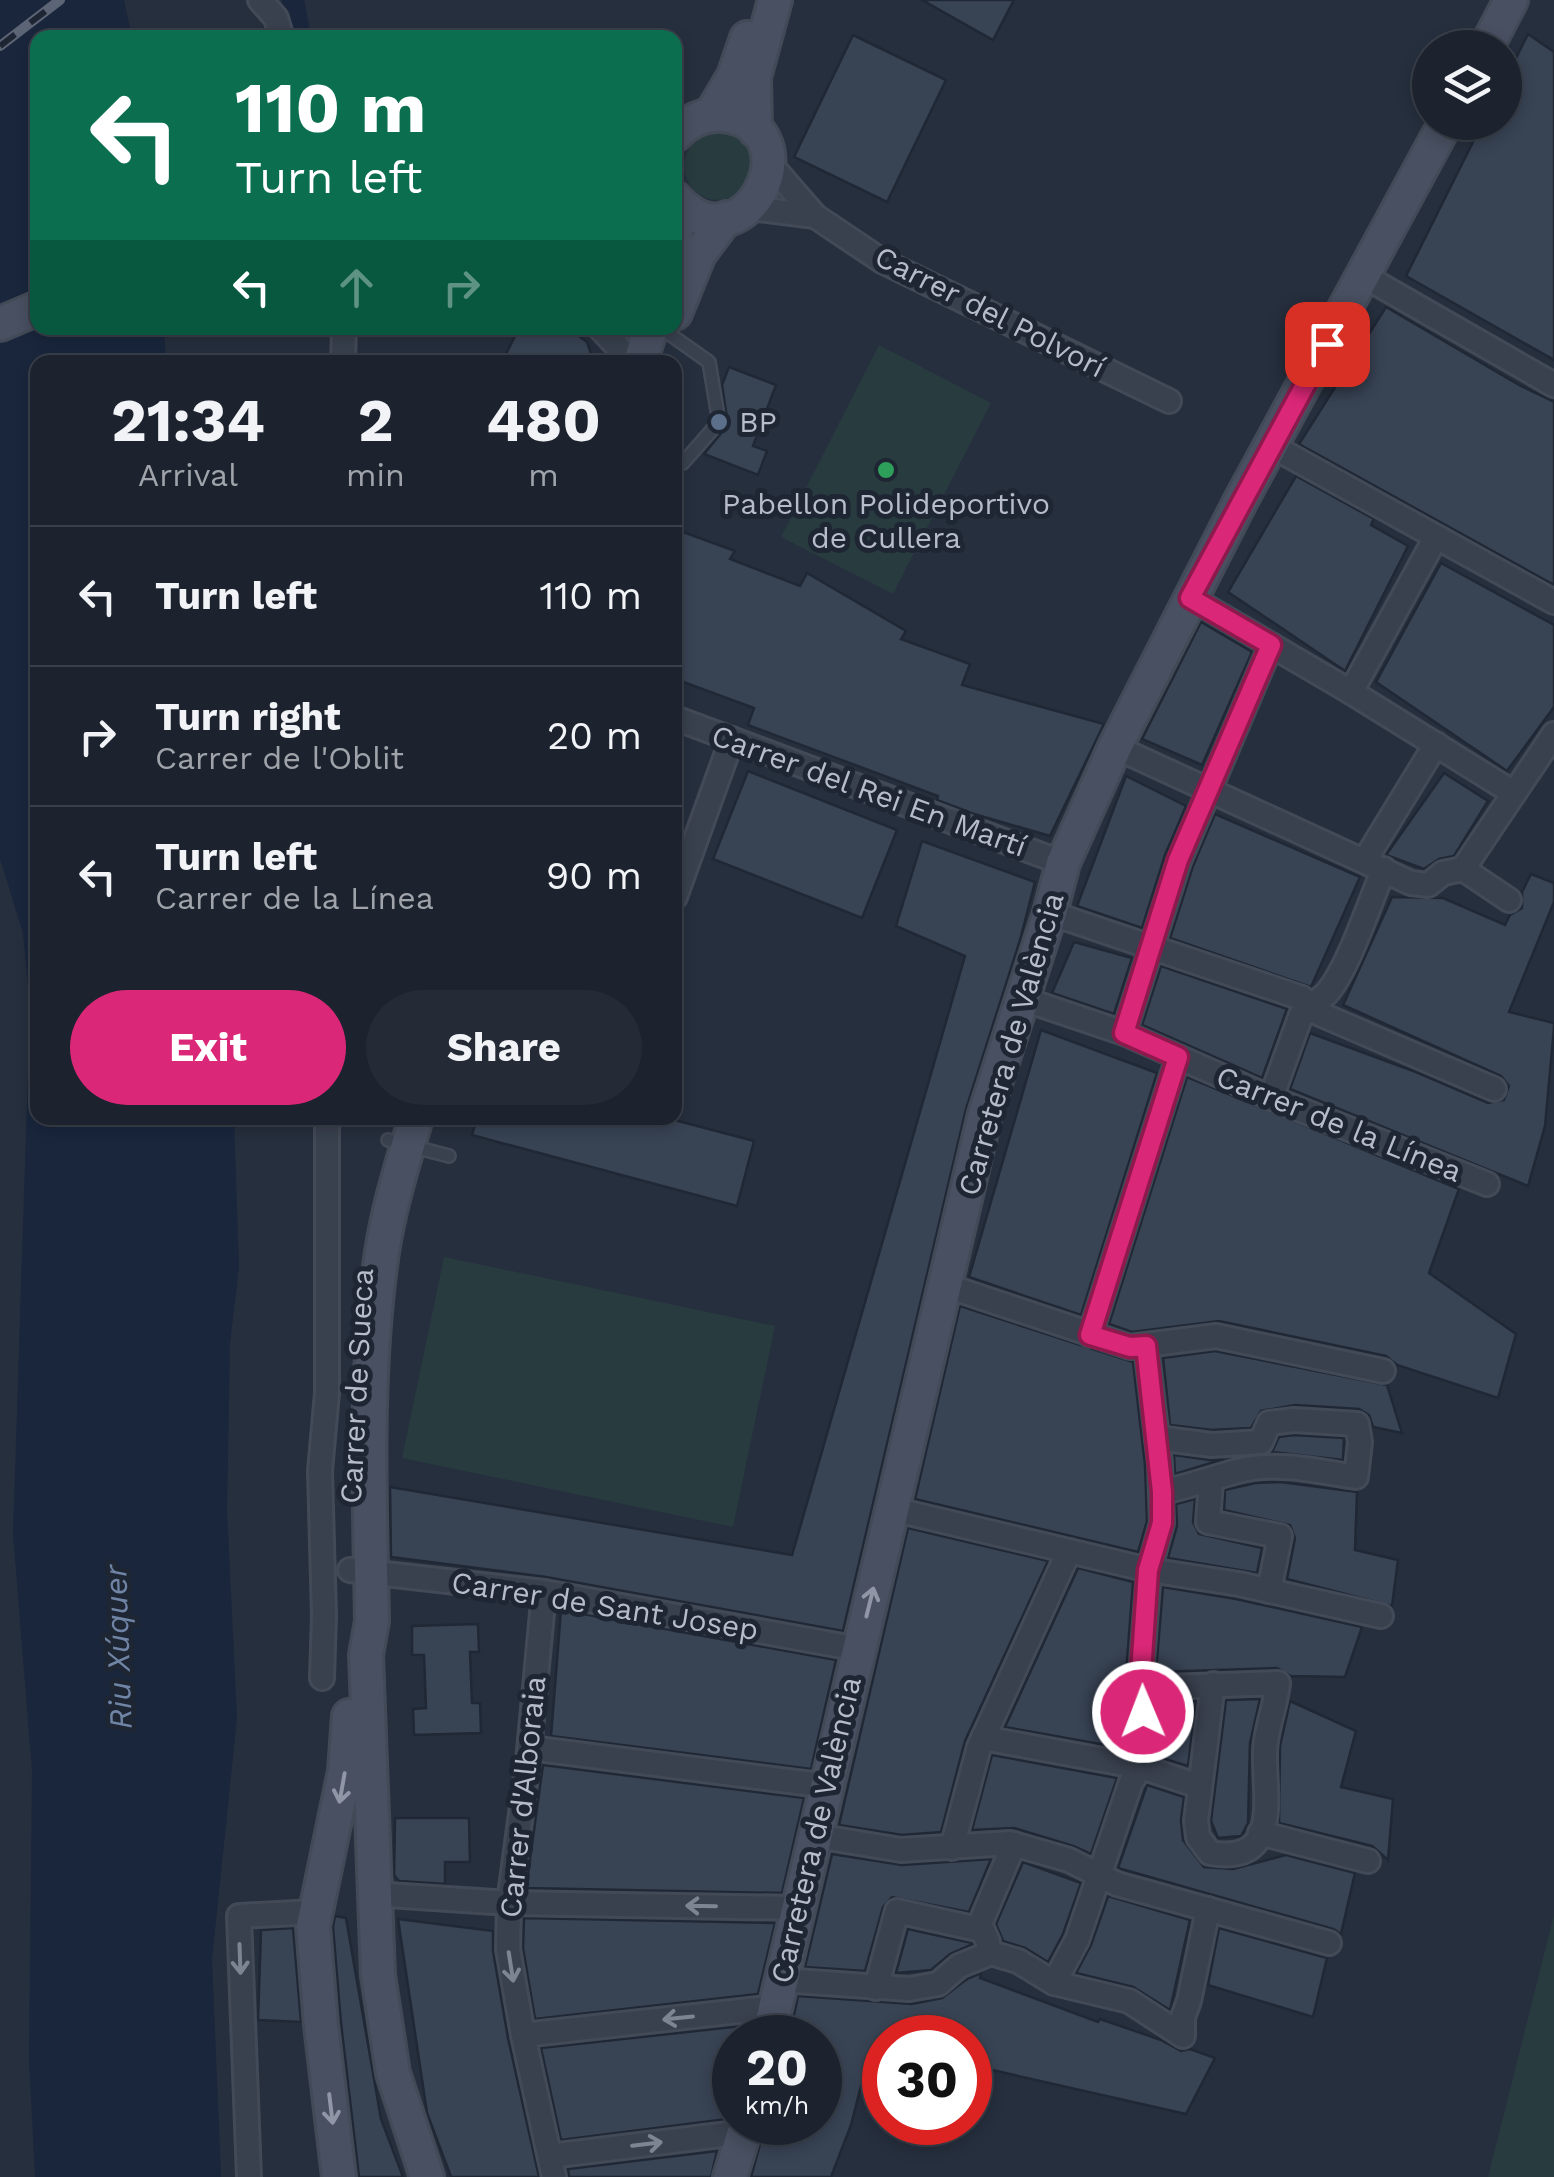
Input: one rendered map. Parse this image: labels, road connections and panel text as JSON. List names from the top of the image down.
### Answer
{
  "streets": {
    "street": [
      "Carrer del Polvorí",
      "Carrer del Rei En Martí",
      "Carretera de València",
      "Carrer de la Línea",
      "Carrer de Sueca",
      "Carrer de Sant Josep",
      "Carrer d'Alboraia"
    ]
  },
  "crossings": [
    ["Carrer del Rei En Martí", "Carretera de València"],
    ["Carretera de València", "Carrer de la Línea"],
    ["Carretera de València", "Carrer de Sant Josep"],
    ["Carrer de Sueca", "Carrer de Sant Josep"],
    ["Carrer de Sant Josep", "Carrer d'Alboraia"]
  ],
  "water": ["Riu Xúquer"],
  "places": ["BP", "Pabellon Polideportivo de Cullera"],
  "page": {
    "turn": ["110 m", "Turn left"],
    "eta": [
      "21:34",
      "Arrival",
      "2",
      "min",
      "480",
      "m"
    ],
    "list": [
      {
        "name": "Turn left",
        "value": "110 m"
      },
      {
        "name": "Turn right",
        "note": "Carrer de l'Oblit",
        "value": "20 m"
      },
      {
        "name": "Turn left",
        "note": "Carrer de la Línea",
        "value": "90 m"
      }
    ],
    "buttons": ["Exit", "Share"],
    "speed": "20 km/h",
    "limit": "30"
  }
}
